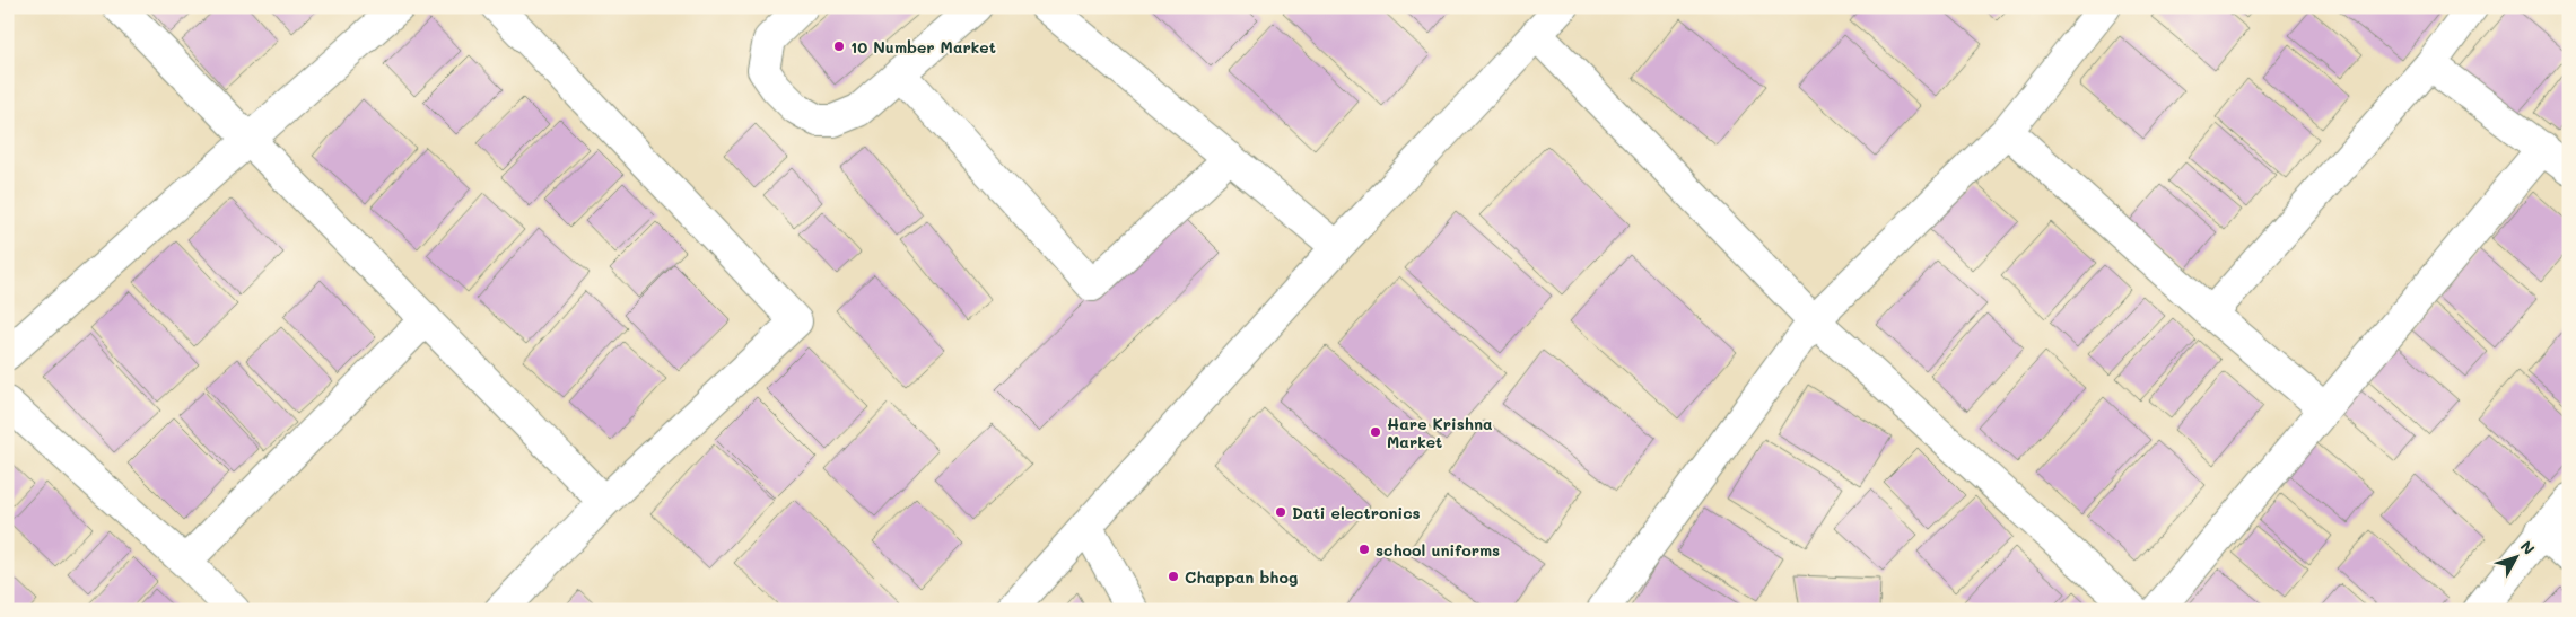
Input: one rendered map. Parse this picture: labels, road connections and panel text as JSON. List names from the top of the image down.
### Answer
{
  "places": [
    "10 Number Market",
    "Hare Krishna Market",
    "Dati electronics",
    "school uniforms",
    "Chappan bhog"
  ],
  "north": "top right"
}
